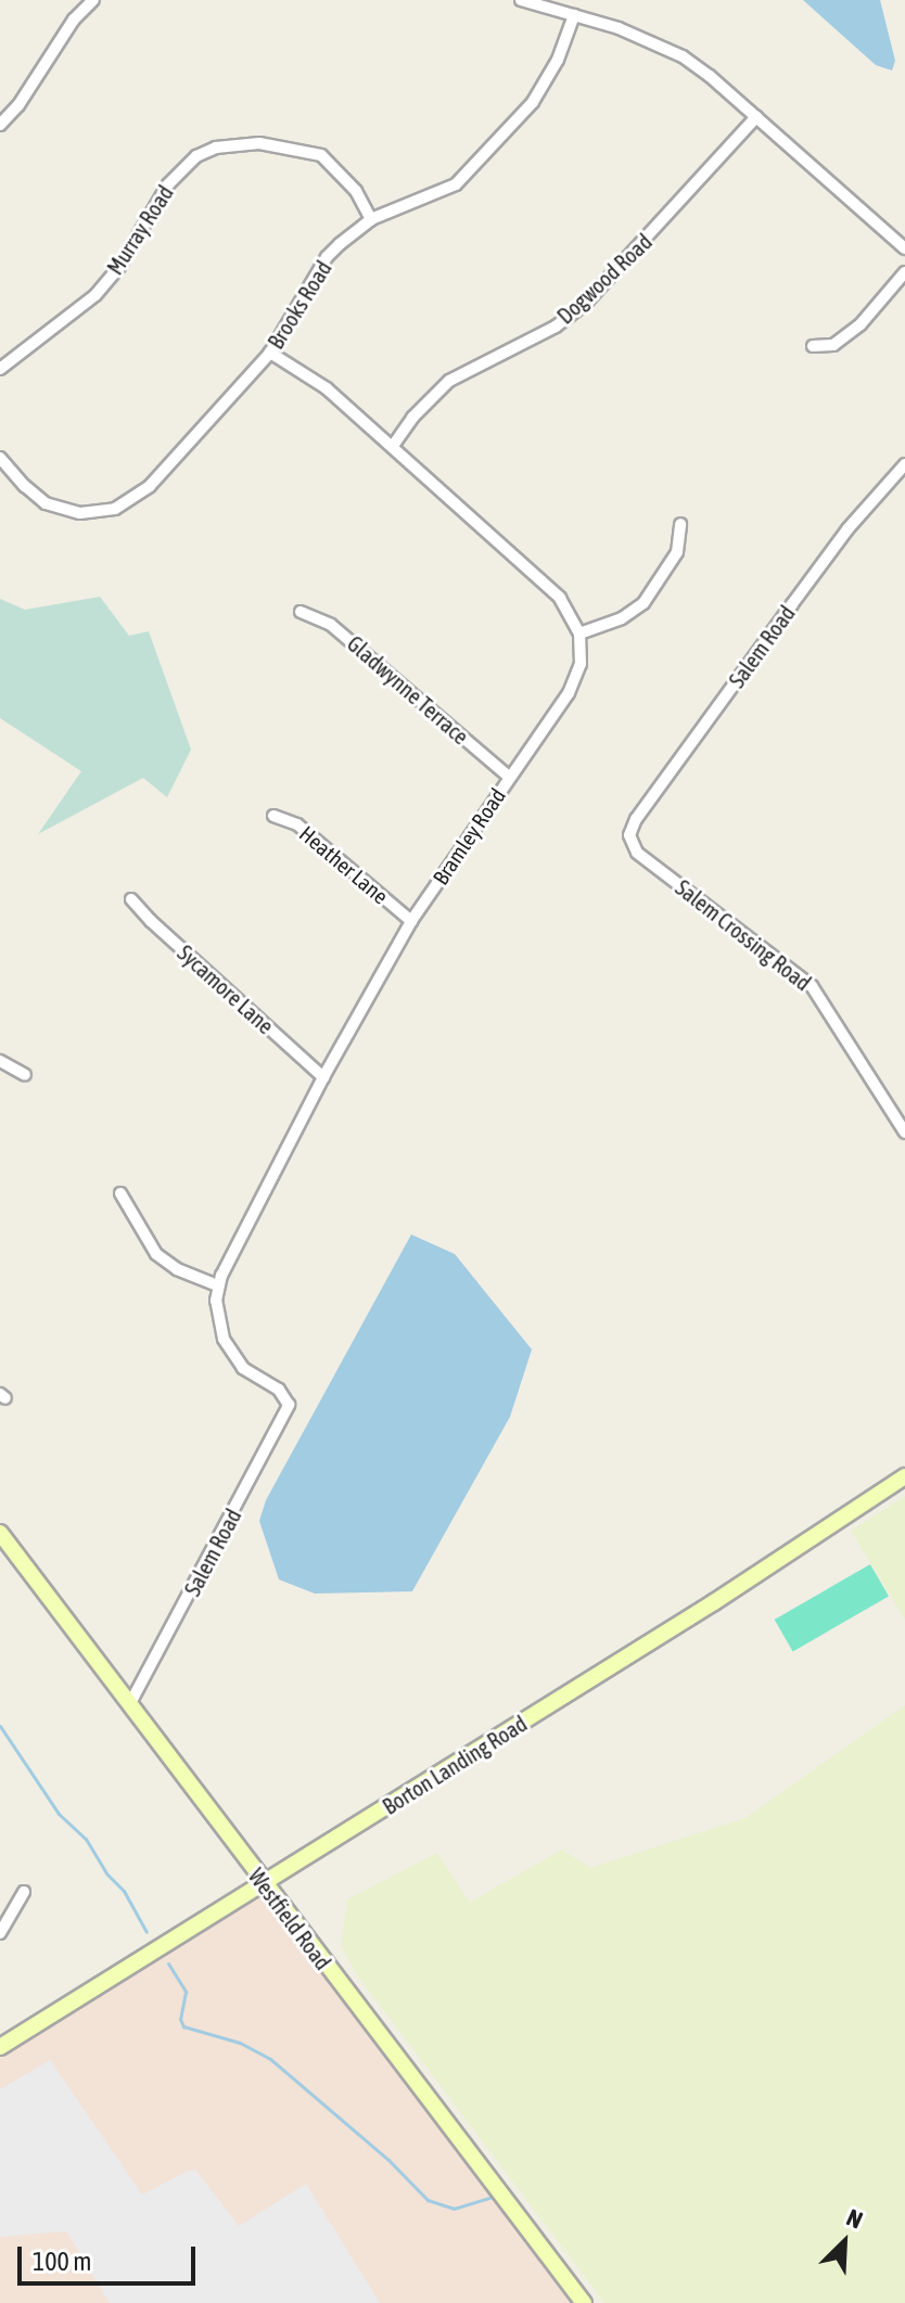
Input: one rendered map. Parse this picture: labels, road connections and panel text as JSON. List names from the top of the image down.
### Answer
{
  "streets": {
    "street": [
      "Murray Road",
      "Dogwood Road",
      "Brooks Road",
      "Salem Road",
      "Gladwynne Terrace",
      "Bramley Road",
      "Heather Lane",
      "Salem Crossing Road",
      "Sycamore Lane",
      "Borton Landing Road",
      "Westfield Road"
    ]
  },
  "crossings": [
    ["Murray Road", "Brooks Road"],
    ["Salem Road", "Bramley Road"],
    ["Salem Road", "Salem Crossing Road"],
    ["Salem Road", "Westfield Road"],
    ["Gladwynne Terrace", "Bramley Road"],
    ["Bramley Road", "Heather Lane"],
    ["Bramley Road", "Sycamore Lane"],
    ["Borton Landing Road", "Westfield Road"]
  ],
  "scale_bar": "100 m",
  "north": "top right"
}
